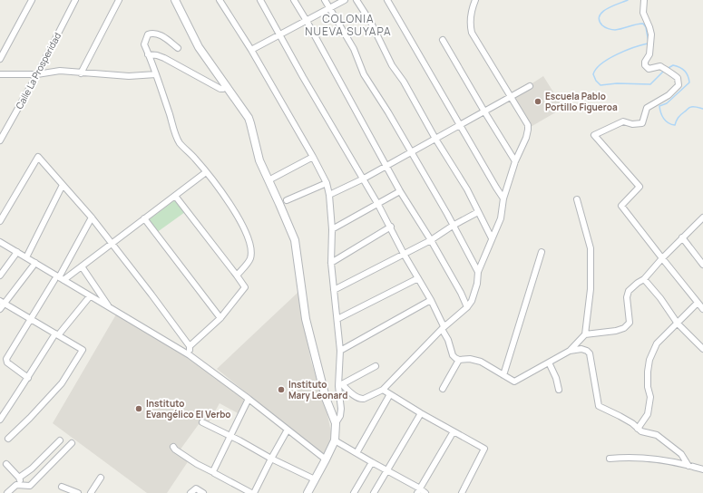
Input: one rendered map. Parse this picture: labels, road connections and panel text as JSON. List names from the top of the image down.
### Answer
{
  "streets": {
    "street": ["Calle La Prosperidad"]
  },
  "districts": ["COLONIA NUEVA SUYAPA"],
  "places": ["Escuela Pablo Portillo Figueroa", "Instituto Mary Leonard", "Instituto Evangélico El Verbo"]
}
